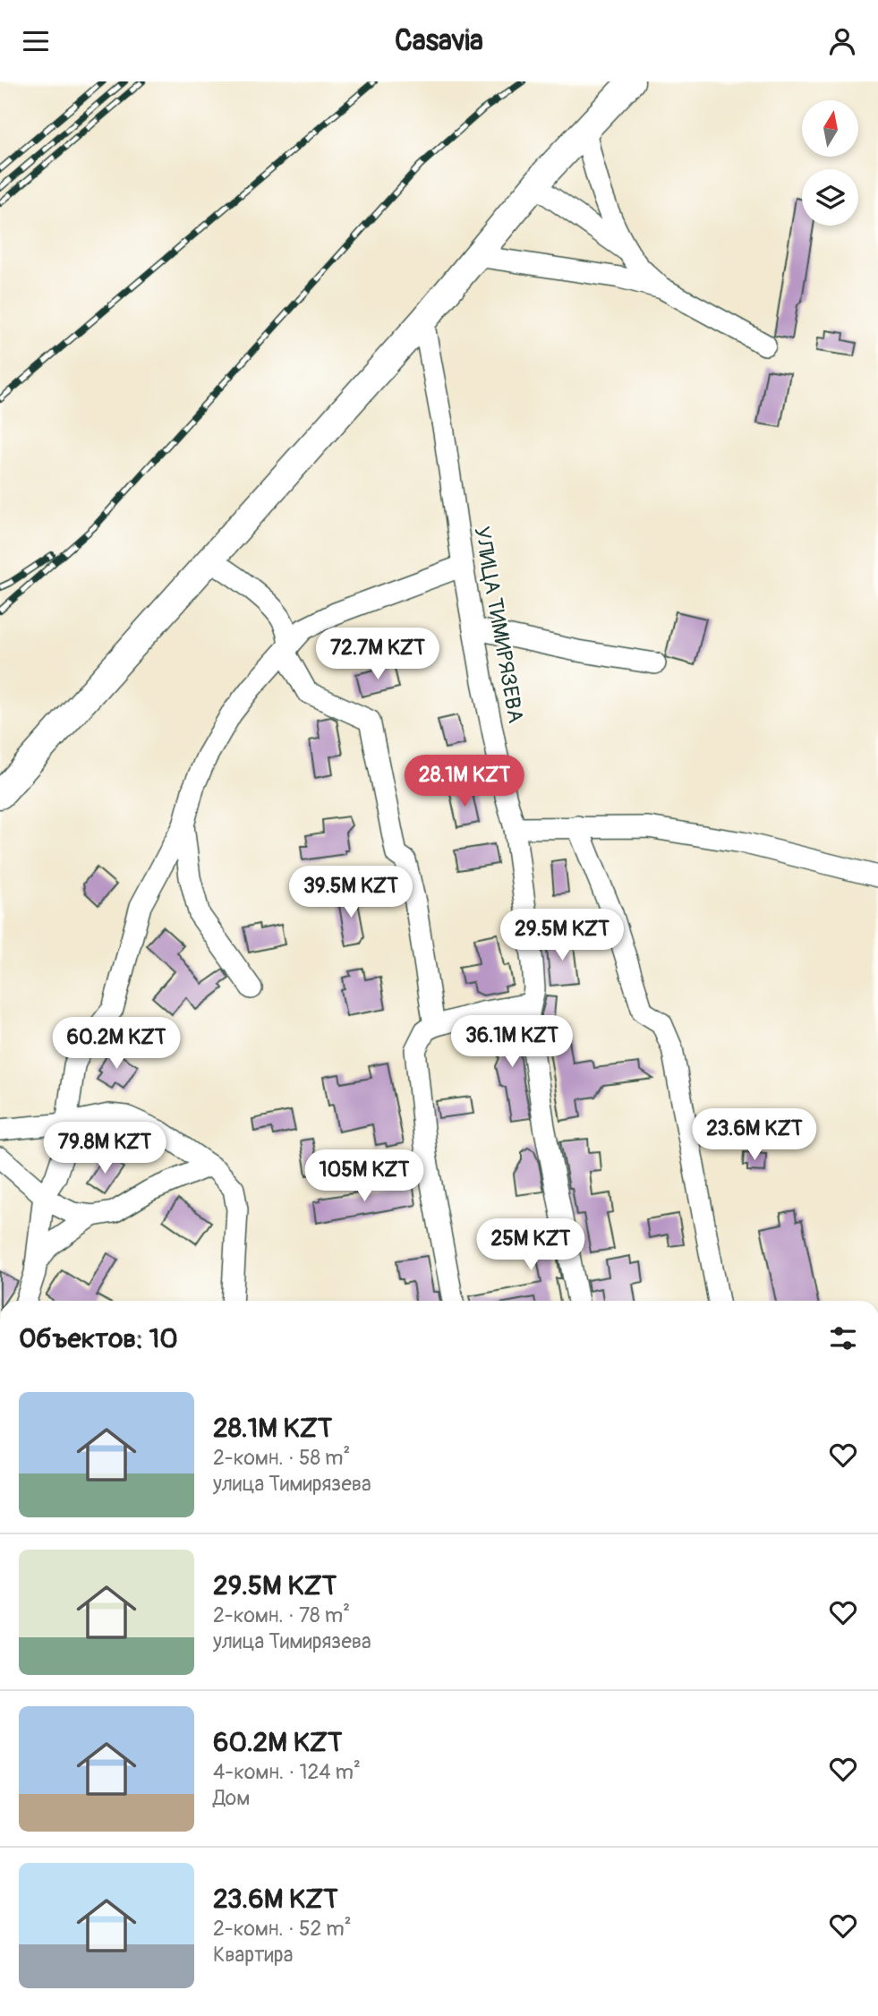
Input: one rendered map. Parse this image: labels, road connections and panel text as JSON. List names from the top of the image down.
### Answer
{
  "streets": {
    "street": ["УЛИЦА ТИМИРЯЗЕВА"]
  },
  "north": "top",
  "page": {
    "header": "Casavia",
    "price": [
      "72.7M KZT",
      "28.1M KZT",
      "39.5M KZT",
      "29.5M KZT",
      "36.1M KZT",
      "60.2M KZT",
      "23.6M KZT",
      "79.8M KZT",
      "105M KZT",
      "25M KZT"
    ],
    "heading": "Объектов: 10",
    "list": [
      {
        "name": "28.1M KZT",
        "note": "2-комн. · 58 m² · улица Тимирязева"
      },
      {
        "name": "29.5M KZT",
        "note": "2-комн. · 78 m² · улица Тимирязева"
      },
      {
        "name": "60.2M KZT",
        "note": "4-комн. · 124 m² · Дом"
      },
      {
        "name": "23.6M KZT",
        "note": "2-комн. · 52 m² · Квартира"
      }
    ]
  }
}
